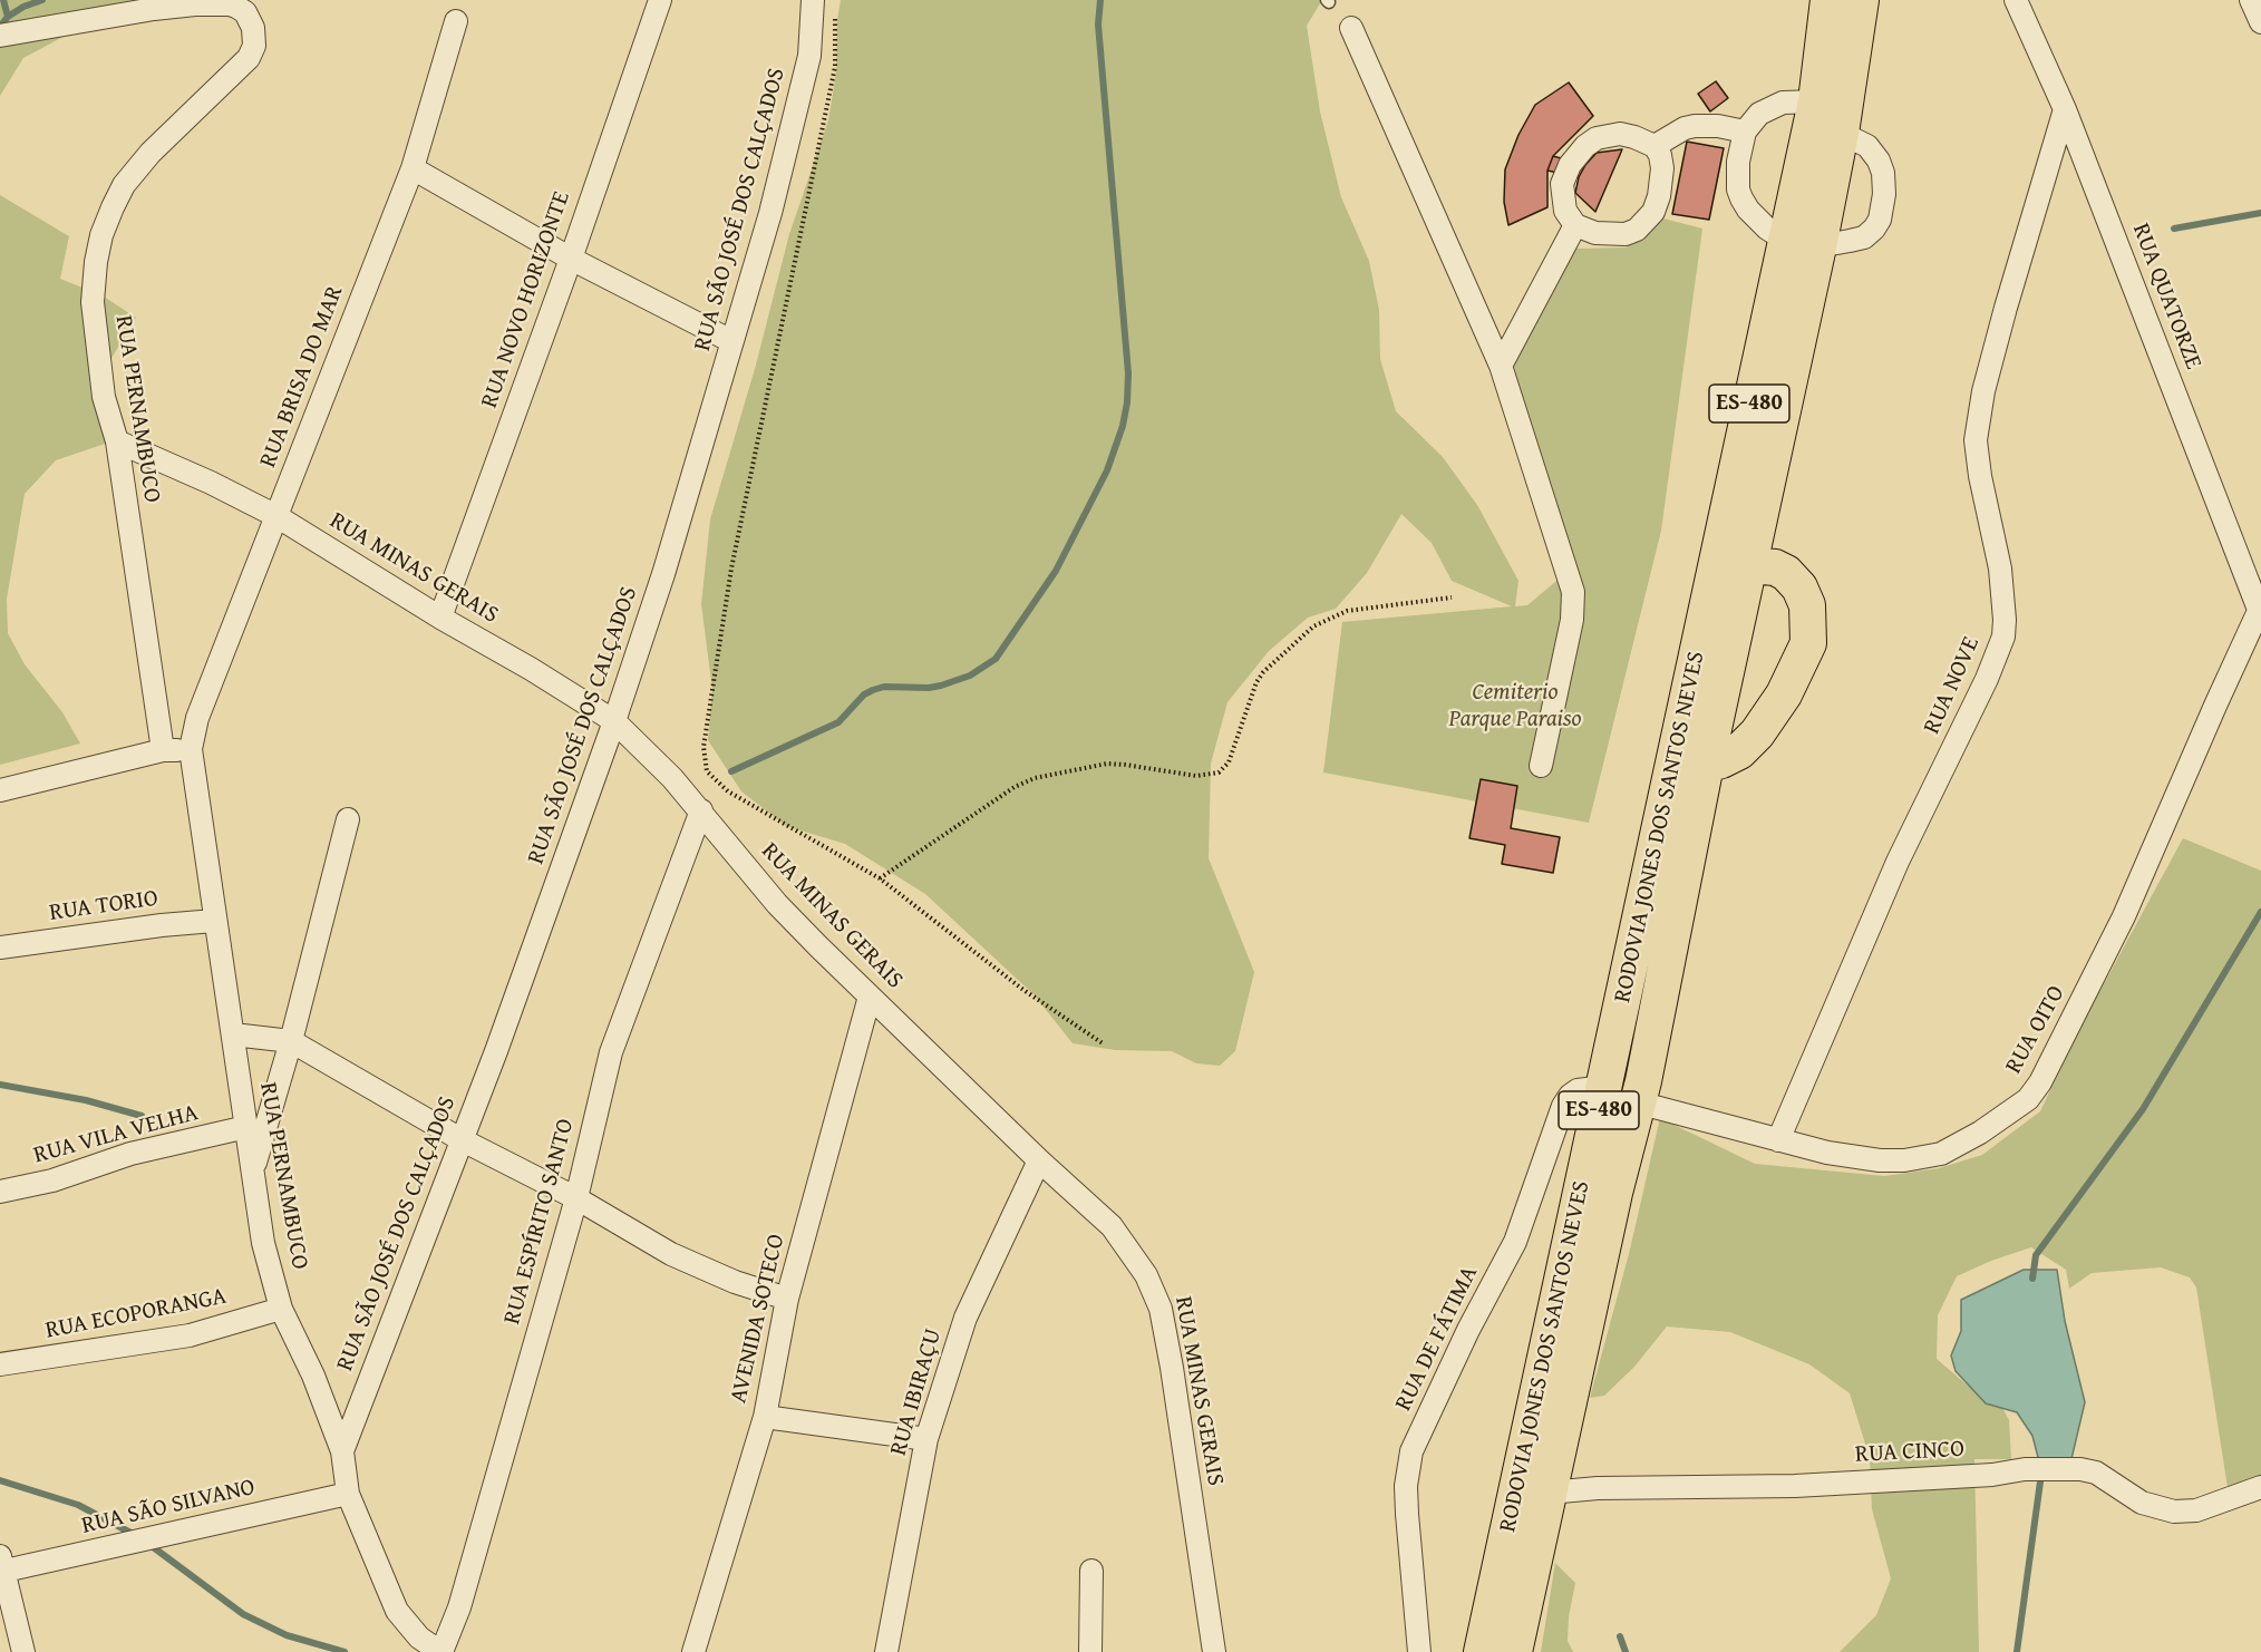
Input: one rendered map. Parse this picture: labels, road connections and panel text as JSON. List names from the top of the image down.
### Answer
{
  "streets": {
    "main road": ["ES-480", "RODOVIA JONES DOS SANTOS NEVES"],
    "street": [
      "RUA SÃO JOSÉ DOS CALÇADOS",
      "RUA QUATORZE",
      "RUA NOVO HORIZONTE",
      "RUA BRISA DO MAR",
      "RUA PERNAMBUCO",
      "RUA MINAS GERAIS",
      "RUA NOVE",
      "RUA TORIO",
      "RUA OITO",
      "RUA VILA VELHA",
      "RUA ESPÍRITO SANTO",
      "RUA ECOPORANGA",
      "AVENIDA SOTECO",
      "RUA DE FÁTIMA",
      "RUA IBIRAÇU",
      "RUA CINCO",
      "RUA SÃO SILVANO"
    ]
  },
  "crossings": [
    ["RUA SÃO JOSÉ DOS CALÇADOS", "RUA PERNAMBUCO"],
    ["RUA SÃO JOSÉ DOS CALÇADOS", "RUA MINAS GERAIS"],
    ["RUA QUATORZE", "RUA NOVE"],
    ["RUA QUATORZE", "RUA OITO"],
    ["RUA NOVO HORIZONTE", "RUA MINAS GERAIS"],
    ["RUA BRISA DO MAR", "RUA PERNAMBUCO"],
    ["RUA BRISA DO MAR", "RUA MINAS GERAIS"],
    ["RUA PERNAMBUCO", "RUA MINAS GERAIS"],
    ["RUA PERNAMBUCO", "RUA TORIO"],
    ["RUA PERNAMBUCO", "RUA VILA VELHA"],
    ["RUA PERNAMBUCO", "RUA ESPÍRITO SANTO"],
    ["RUA PERNAMBUCO", "RUA ECOPORANGA"],
    ["RUA PERNAMBUCO", "RUA SÃO SILVANO"],
    ["RUA MINAS GERAIS", "RUA ESPÍRITO SANTO"],
    ["RUA MINAS GERAIS", "AVENIDA SOTECO"],
    ["RUA MINAS GERAIS", "RUA IBIRAÇU"],
    ["RUA NOVE", "RUA OITO"],
    ["RODOVIA JONES DOS SANTOS NEVES", "RUA OITO"],
    ["RODOVIA JONES DOS SANTOS NEVES", "RUA DE FÁTIMA"],
    ["RODOVIA JONES DOS SANTOS NEVES", "RUA CINCO"]
  ],
  "parks": ["Cemiterio Parque Paraiso"]
}
